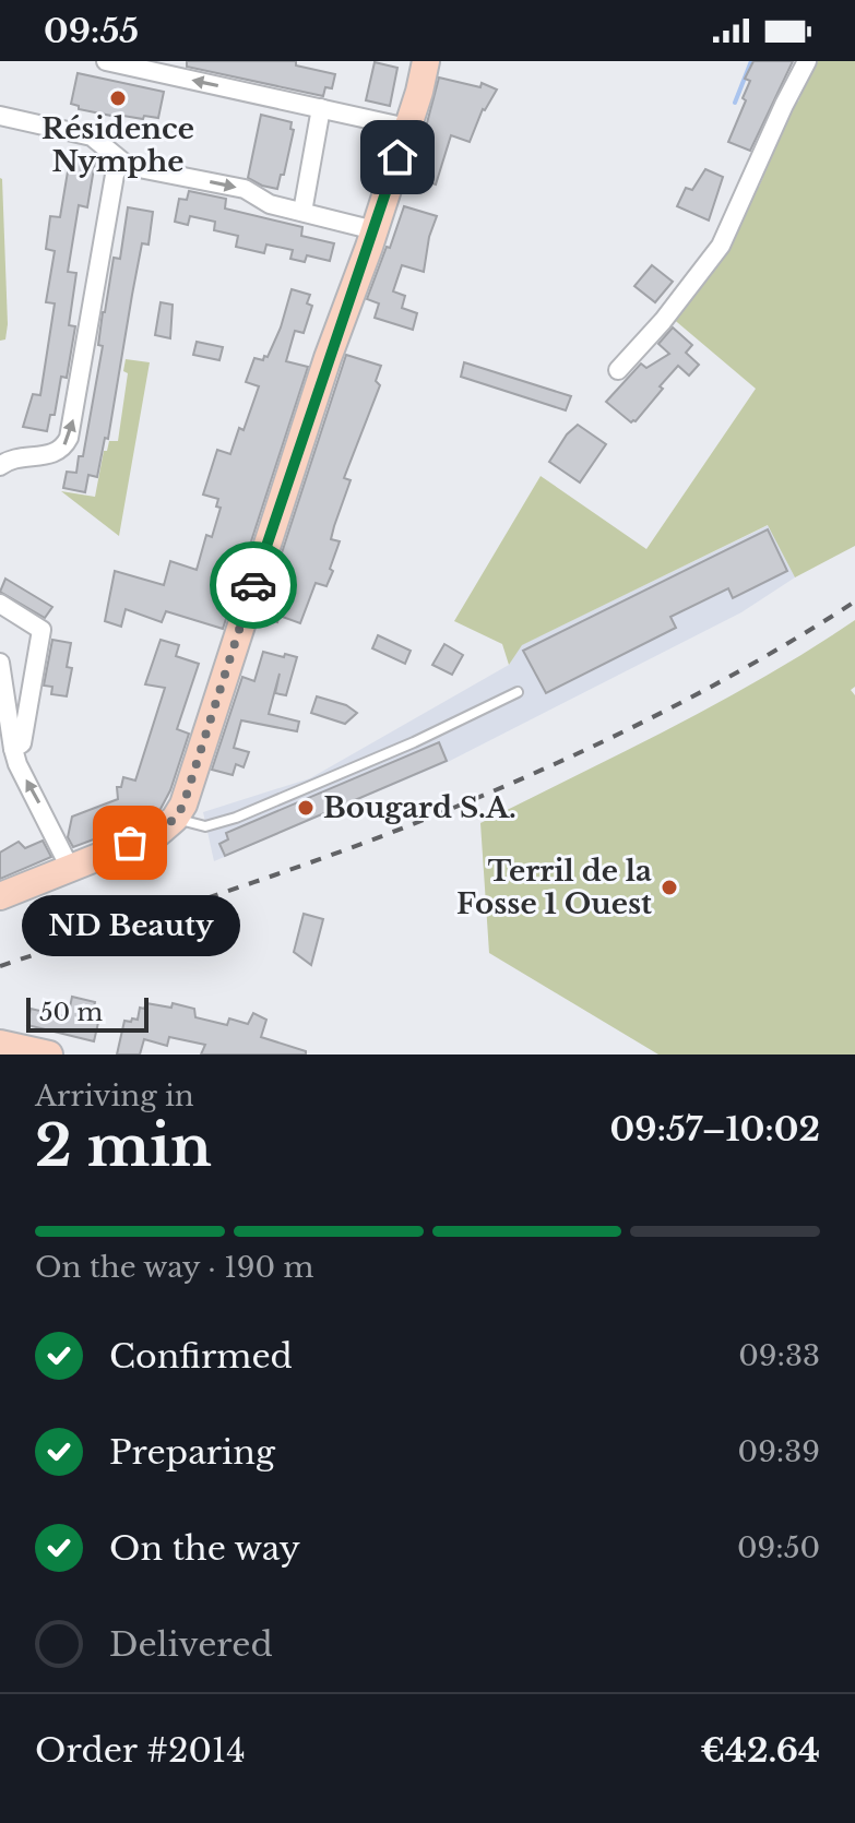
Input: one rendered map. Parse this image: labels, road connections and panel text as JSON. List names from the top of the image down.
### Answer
{
  "places": [
    "Résidence Nymphe",
    "Bougard S.A.",
    "ND Beauty",
    "Terril de la Fosse 1 Ouest"
  ],
  "scale_bar": "50 m",
  "page": {
    "status": "09:55",
    "bubble": "ND Beauty",
    "scale": "50 m",
    "heading": ["2 min", "Arriving in", "09:57–10:02"],
    "panel": ["Order #2014", "€42.64"],
    "bar": "On the way · 190 m",
    "list": [
      ["Confirmed", "09:33"],
      ["Preparing", "09:39"],
      ["On the way", "09:50"],
      "Delivered"
    ]
  }
}
